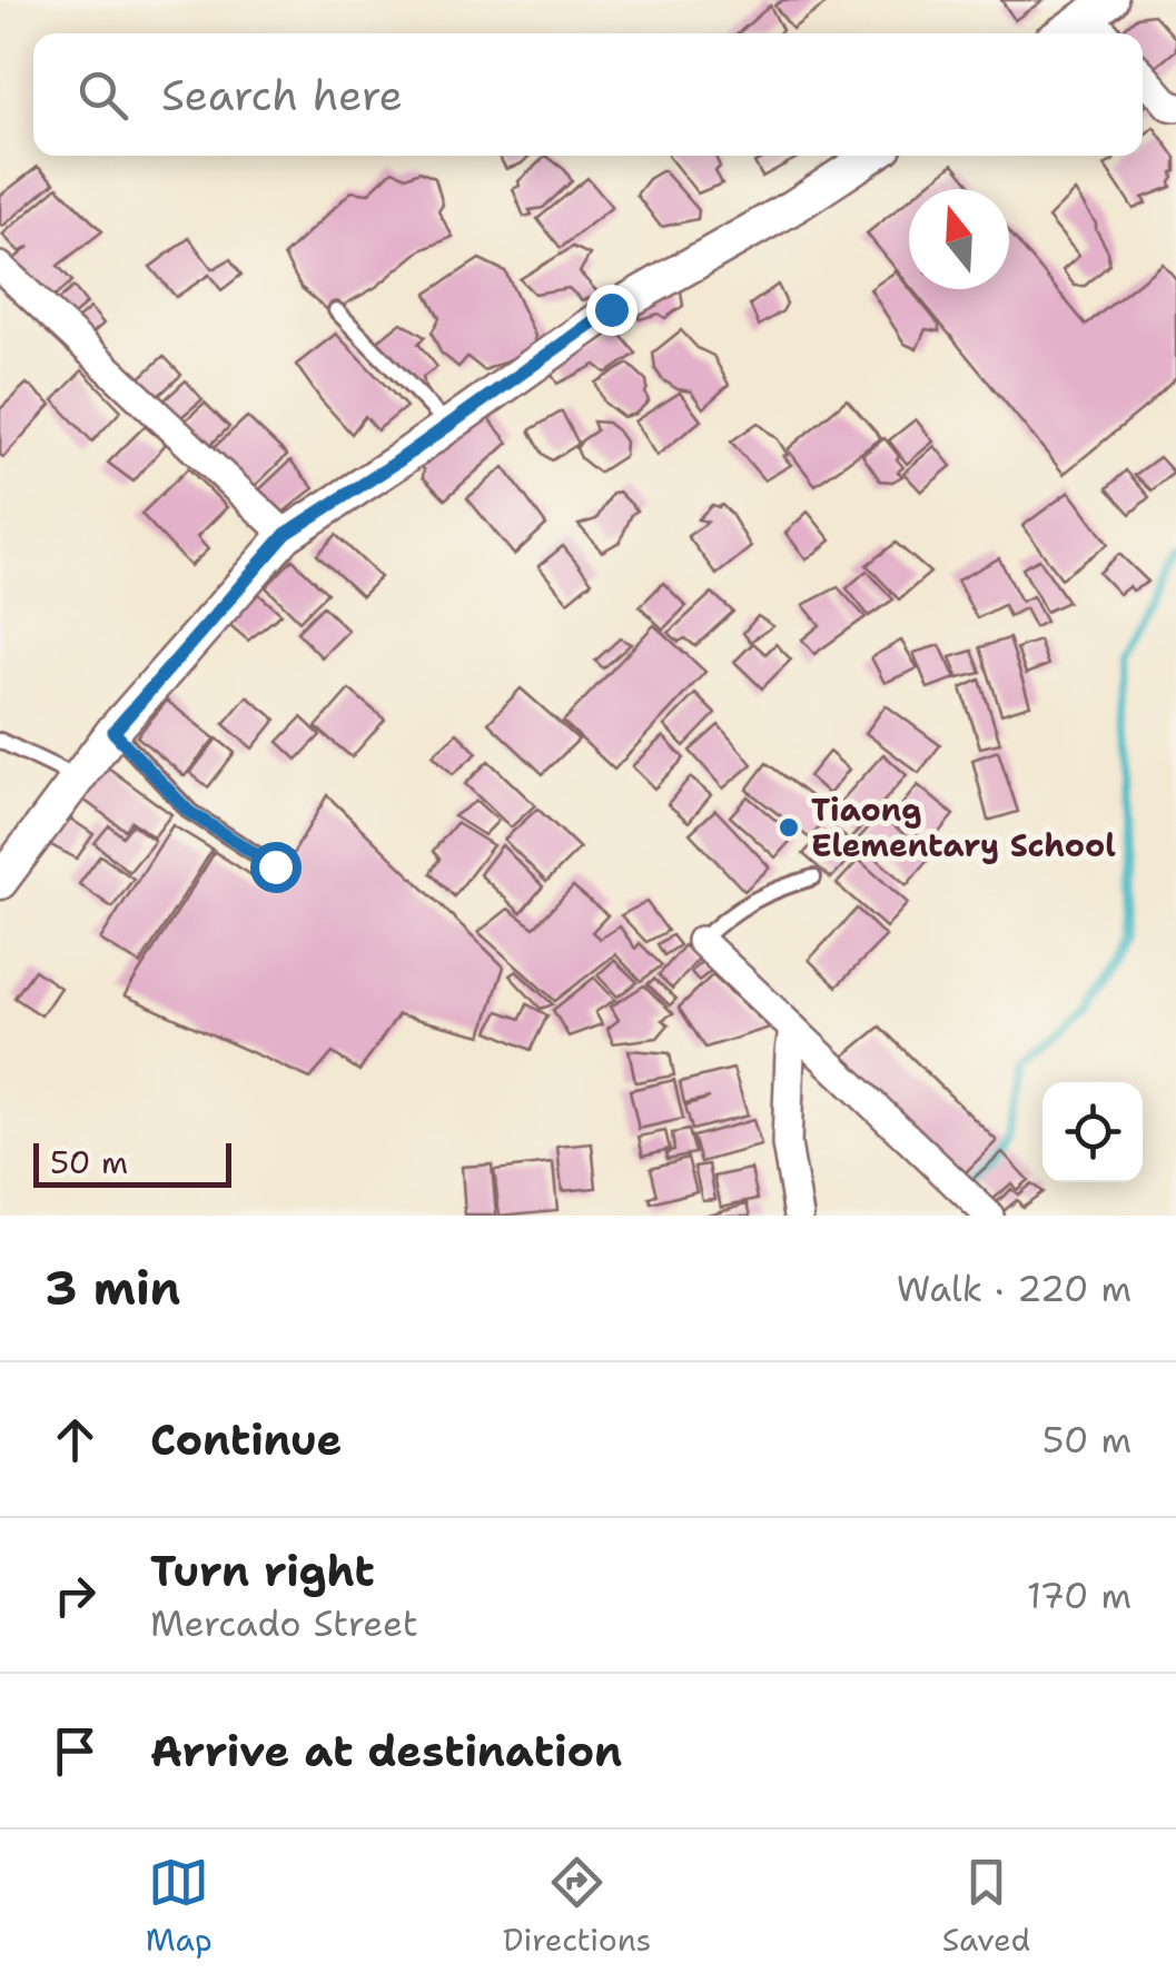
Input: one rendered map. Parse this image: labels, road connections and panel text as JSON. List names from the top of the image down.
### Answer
{
  "places": ["Tiaong Elementary School"],
  "scale_bar": "50 m",
  "north": "top",
  "page": {
    "search": "Search here",
    "scale": "50 m",
    "heading": ["3 min", "Walk · 220 m"],
    "list": [
      ["Continue", "50 m"],
      ["Turn right", "Mercado Street", "170 m"],
      "Arrive at destination"
    ],
    "nav": ["Map", "Directions", "Saved"]
  }
}
